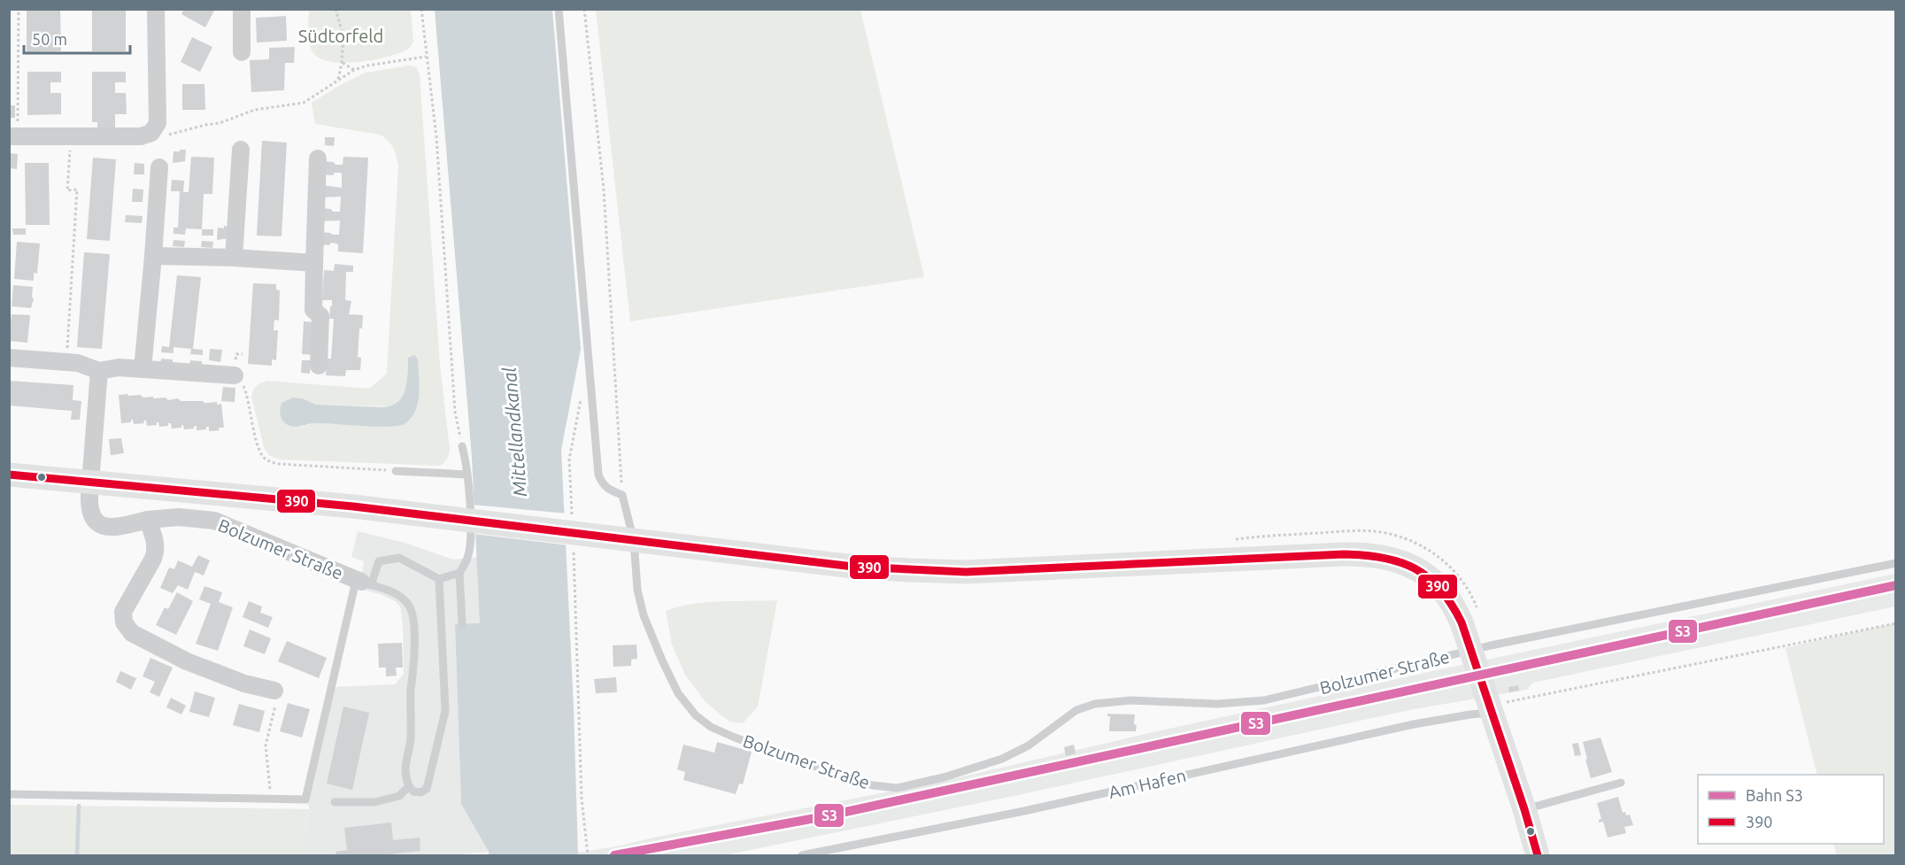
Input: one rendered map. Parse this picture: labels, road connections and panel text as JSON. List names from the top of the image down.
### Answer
{
  "streets": {
    "main road": ["Bolzumer Straße"],
    "lane": ["Am Hafen"]
  },
  "water": ["Mittellandkanal"],
  "parks": ["Südtorfeld"],
  "lines": ["transit line 390", "rail line S3"],
  "legend": ["Bahn S3", "390"],
  "scale_bar": "50 m"
}
